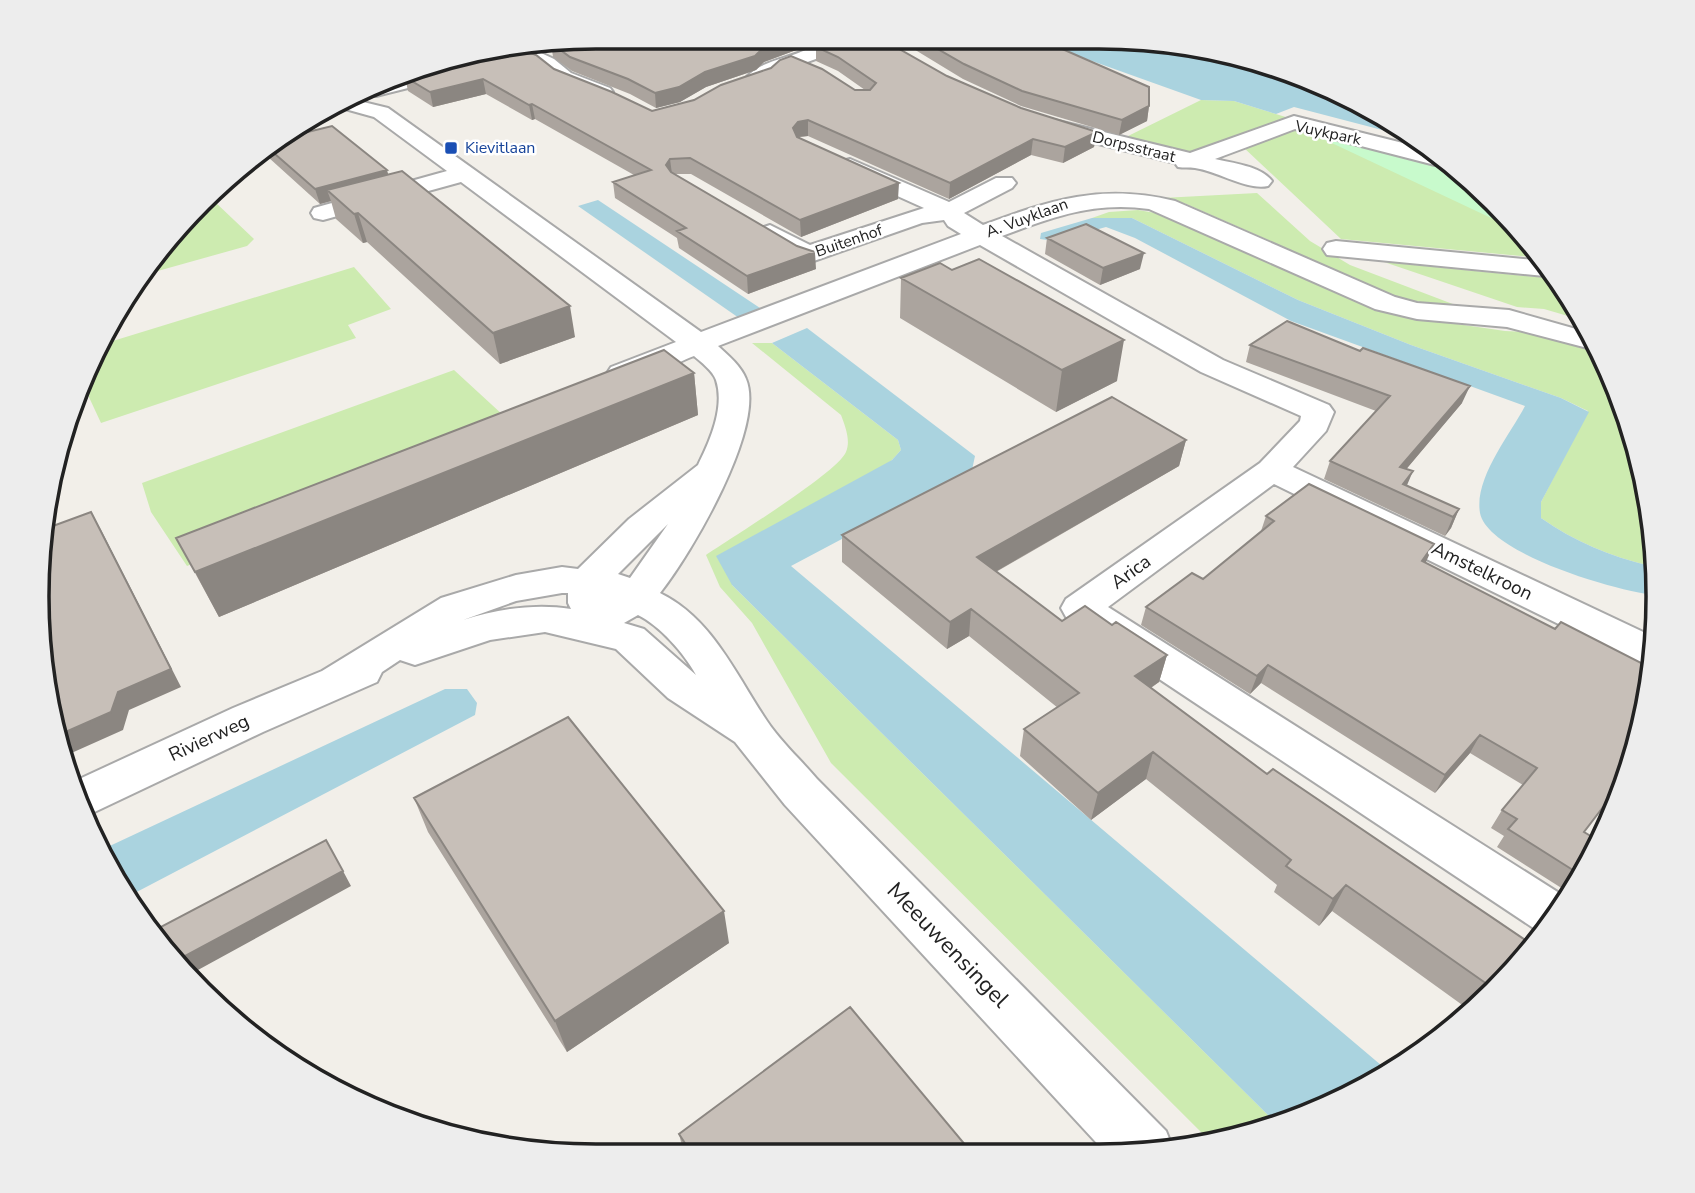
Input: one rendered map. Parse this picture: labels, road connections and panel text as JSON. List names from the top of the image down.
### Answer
{
  "streets": {
    "street": [
      "Vuykpark",
      "Dorpsstraat",
      "A. Vuyklaan",
      "Buitenhof",
      "Amstelkroon",
      "Arica",
      "Rivierweg",
      "Meeuwensingel"
    ]
  },
  "crossings": [
    ["Vuykpark", "Dorpsstraat"],
    ["A. Vuyklaan", "Arica"],
    ["Amstelkroon", "Arica"],
    ["Rivierweg", "Meeuwensingel"]
  ],
  "places": {
    "transit": ["Kievitlaan"]
  }
}
